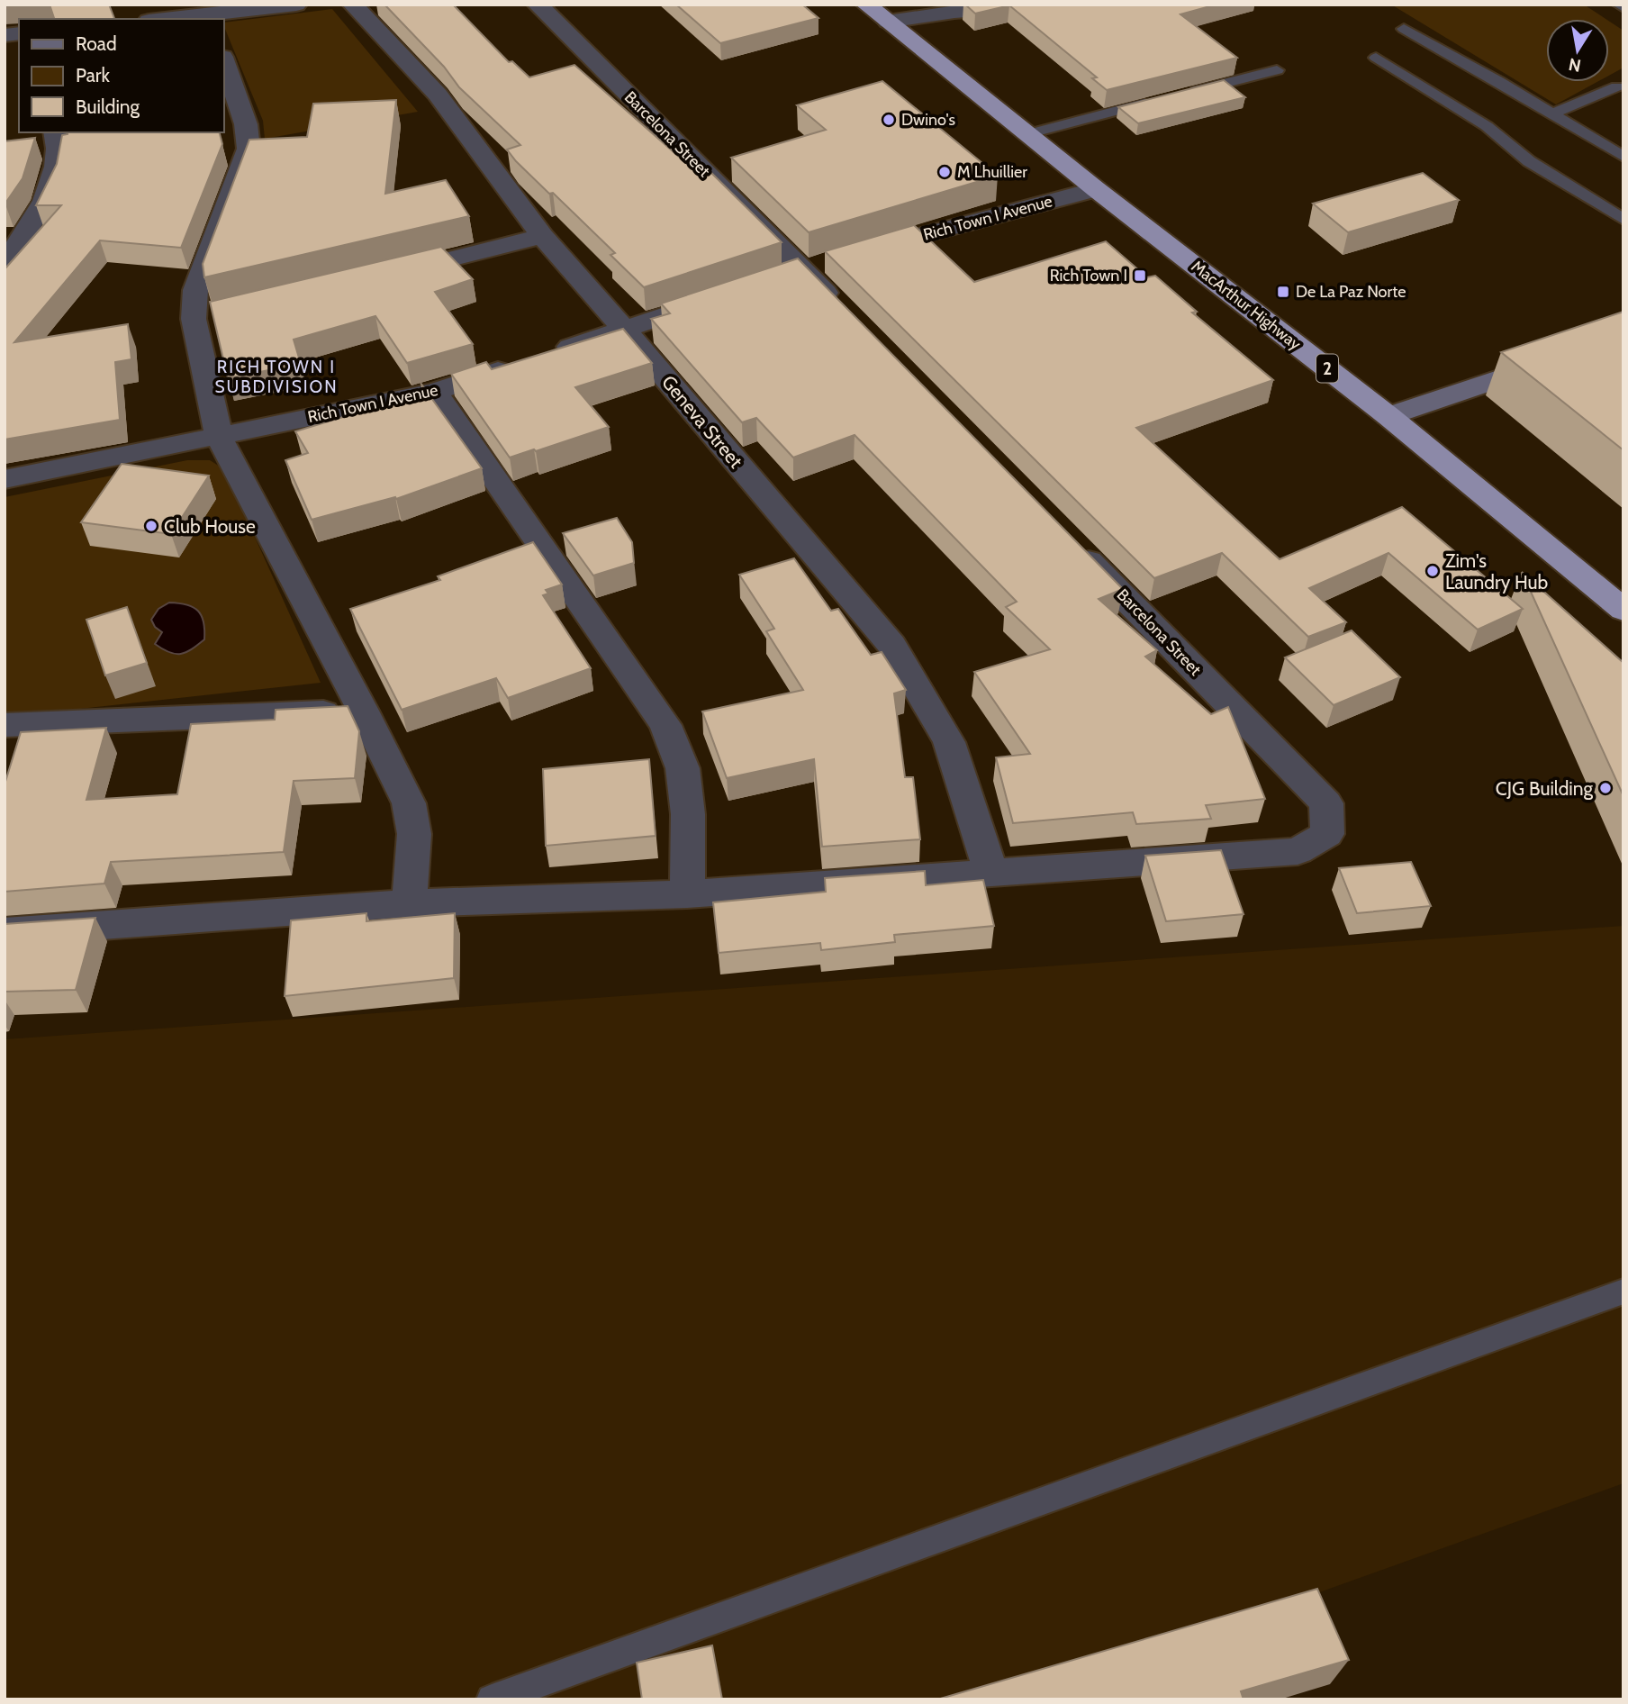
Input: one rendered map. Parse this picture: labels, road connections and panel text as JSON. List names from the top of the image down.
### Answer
{
  "streets": {
    "highway": ["MacArthur Highway", "2"],
    "street": ["Barcelona Street", "Rich Town I Avenue", "Geneva Street"]
  },
  "crossings": [
    ["Barcelona Street", "Geneva Street"],
    ["Rich Town I Avenue", "MacArthur Highway"],
    ["Rich Town I Avenue", "Geneva Street"]
  ],
  "districts": ["RICH TOWN I SUBDIVISION"],
  "places": {
    "other": [
      "Dwino's",
      "M Lhuillier",
      "Club House",
      "Zim's Laundry Hub",
      "CJG Building"
    ],
    "transit": ["Rich Town I", "De La Paz Norte"]
  },
  "legend": ["Road", "Park", "Building"],
  "north": "bottom"
}
